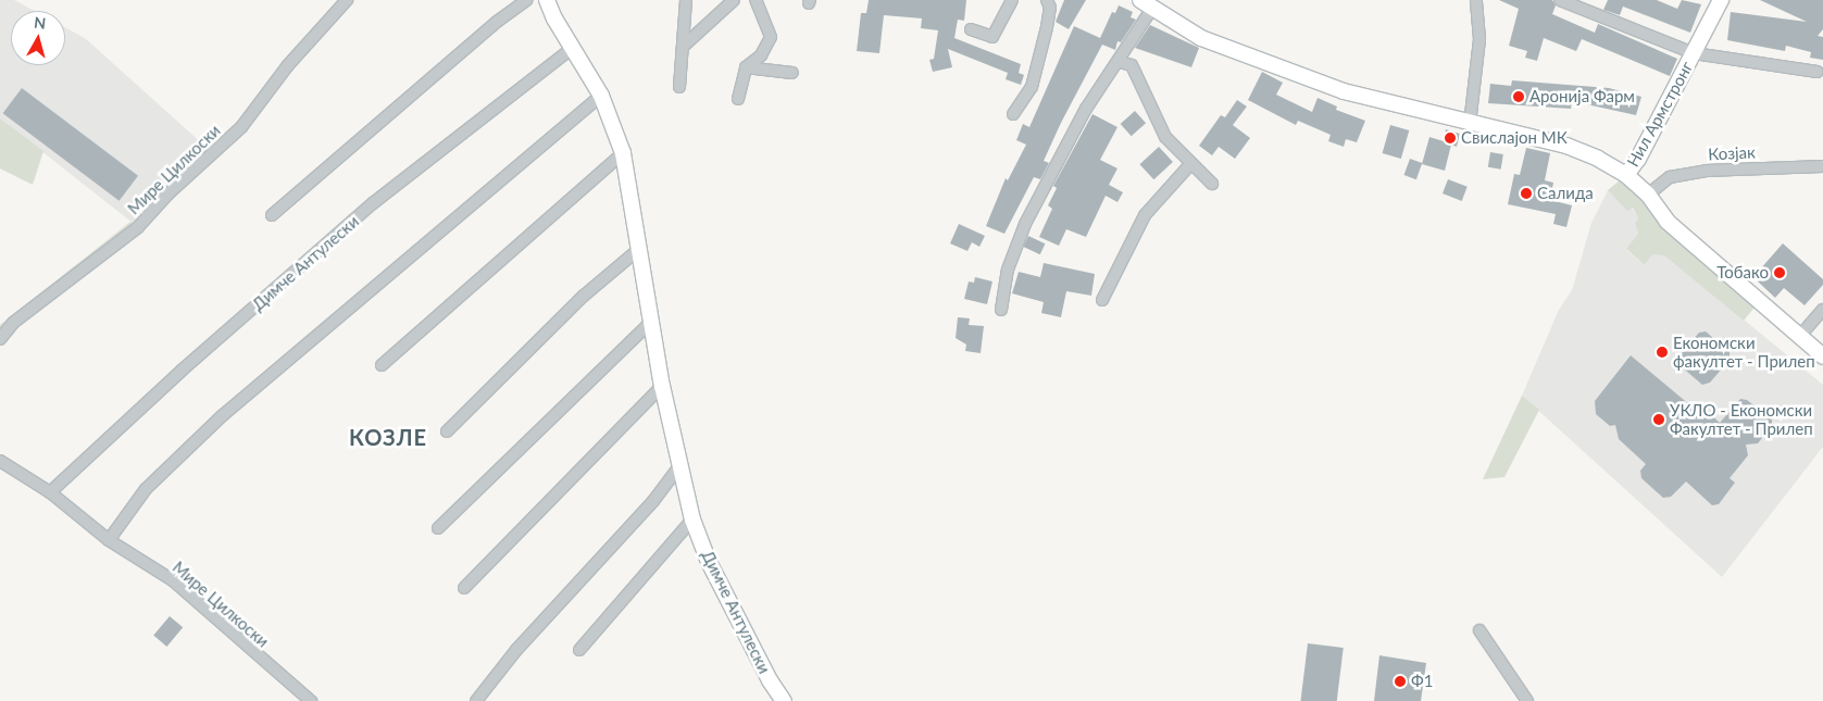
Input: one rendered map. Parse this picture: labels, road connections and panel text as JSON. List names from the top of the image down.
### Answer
{
  "streets": {
    "street": [
      "Нил Армстронг",
      "Козјак",
      "Мире Цилкоски",
      "Димче Антулески"
    ]
  },
  "crossings": [
    ["Мире Цилкоски", "Димче Антулески"]
  ],
  "districts": ["КОЗЛЕ"],
  "places": [
    "Аронија Фарм",
    "Свислајон МК",
    "Салида",
    "Тобако",
    "Економски факултет - Прилеп",
    "УКЛО - Економски Факултет - Прилеп",
    "Ф1"
  ],
  "north": "top"
}
